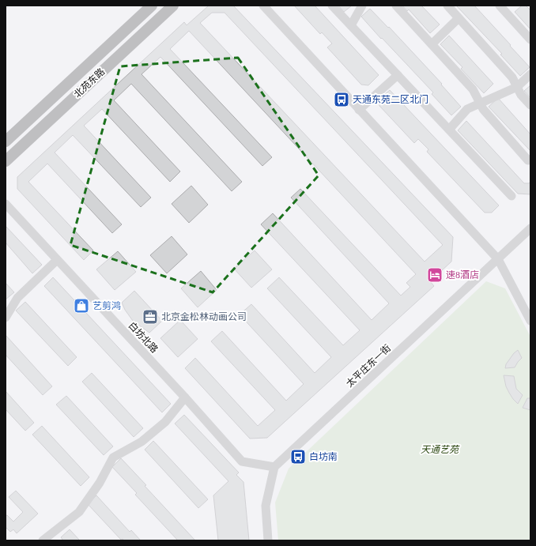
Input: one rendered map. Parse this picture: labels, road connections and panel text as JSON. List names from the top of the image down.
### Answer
{
  "streets": {
    "main road": ["北苑东路"],
    "street": ["白坊北路", "太平庄东一街"]
  },
  "crossings": [
    ["白坊北路", "太平庄东一街"]
  ],
  "parks": ["天通艺苑"],
  "places": {
    "bus stop": ["天通东苑二区北门", "白坊南"],
    "hotel": ["速8酒店"],
    "shop": ["艺剪鸿"],
    "office": ["北京金松林动画公司"]
  }
}
